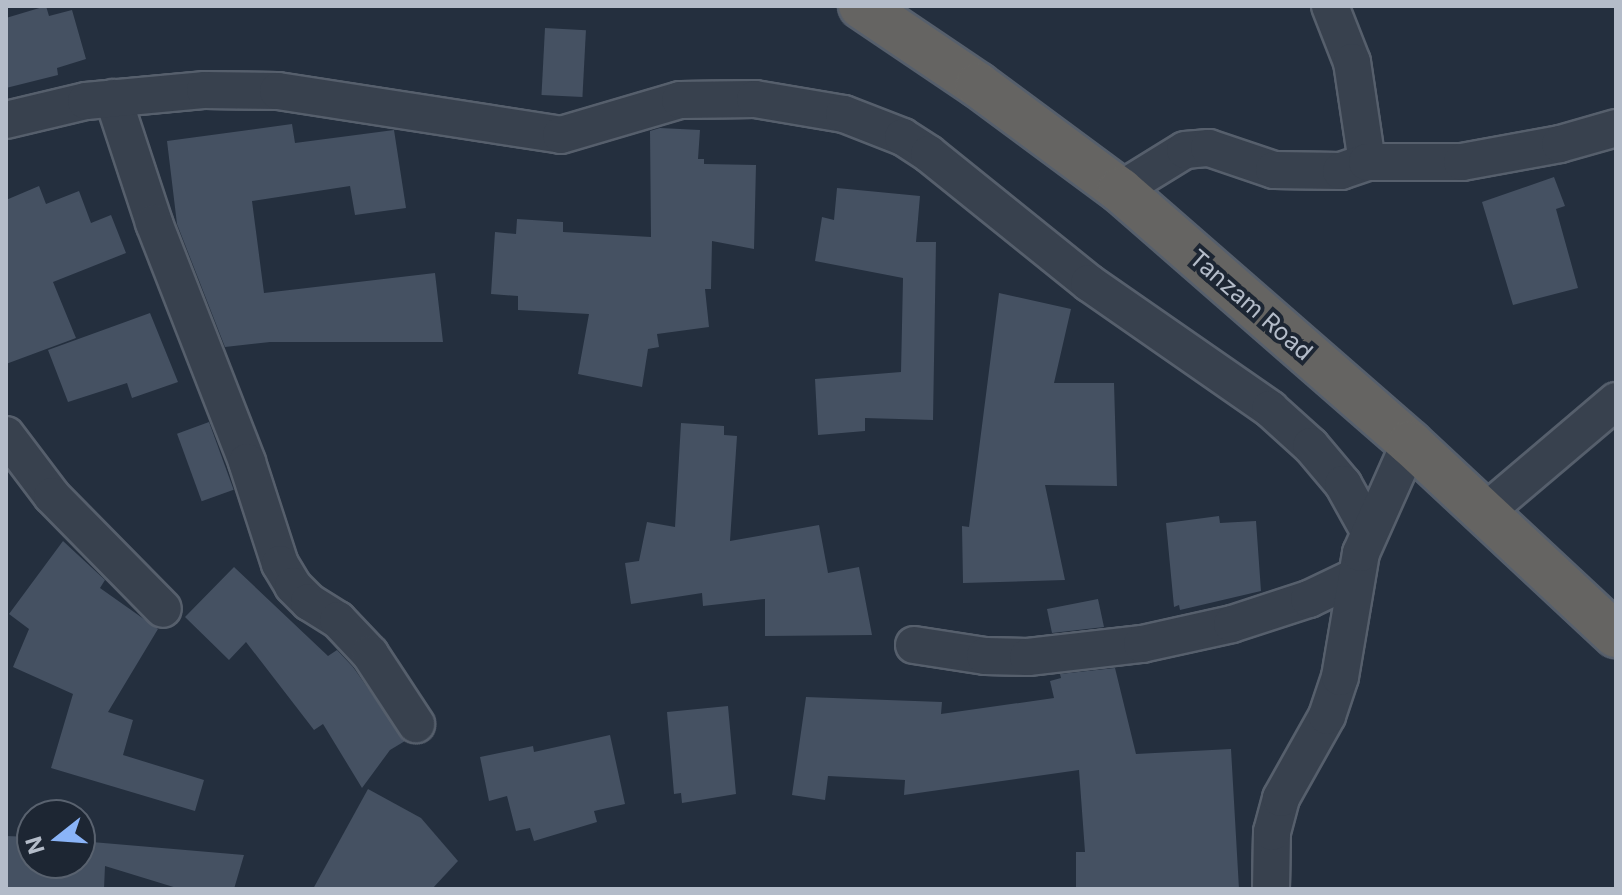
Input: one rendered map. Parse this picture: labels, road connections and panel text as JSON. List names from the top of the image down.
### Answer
{
  "streets": {
    "highway": ["Tanzam Road"]
  },
  "north": "left"
}
